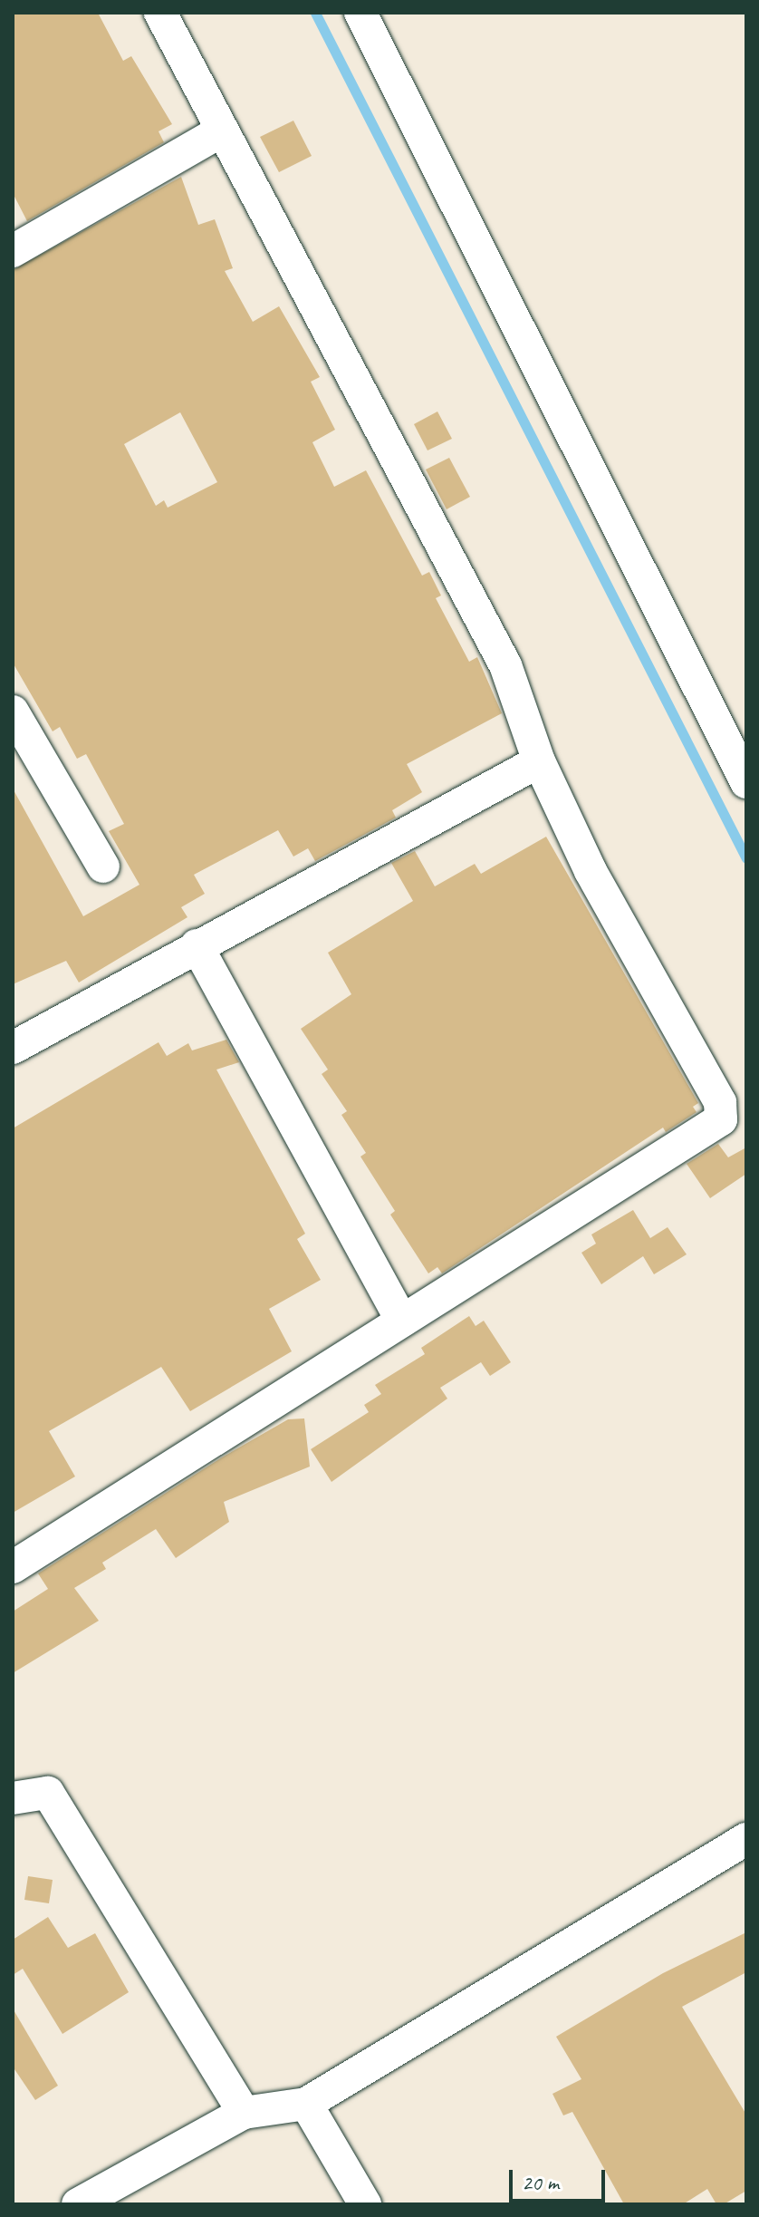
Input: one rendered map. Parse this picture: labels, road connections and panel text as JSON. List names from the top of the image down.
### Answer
{
  "scale_bar": "20 m"
}
